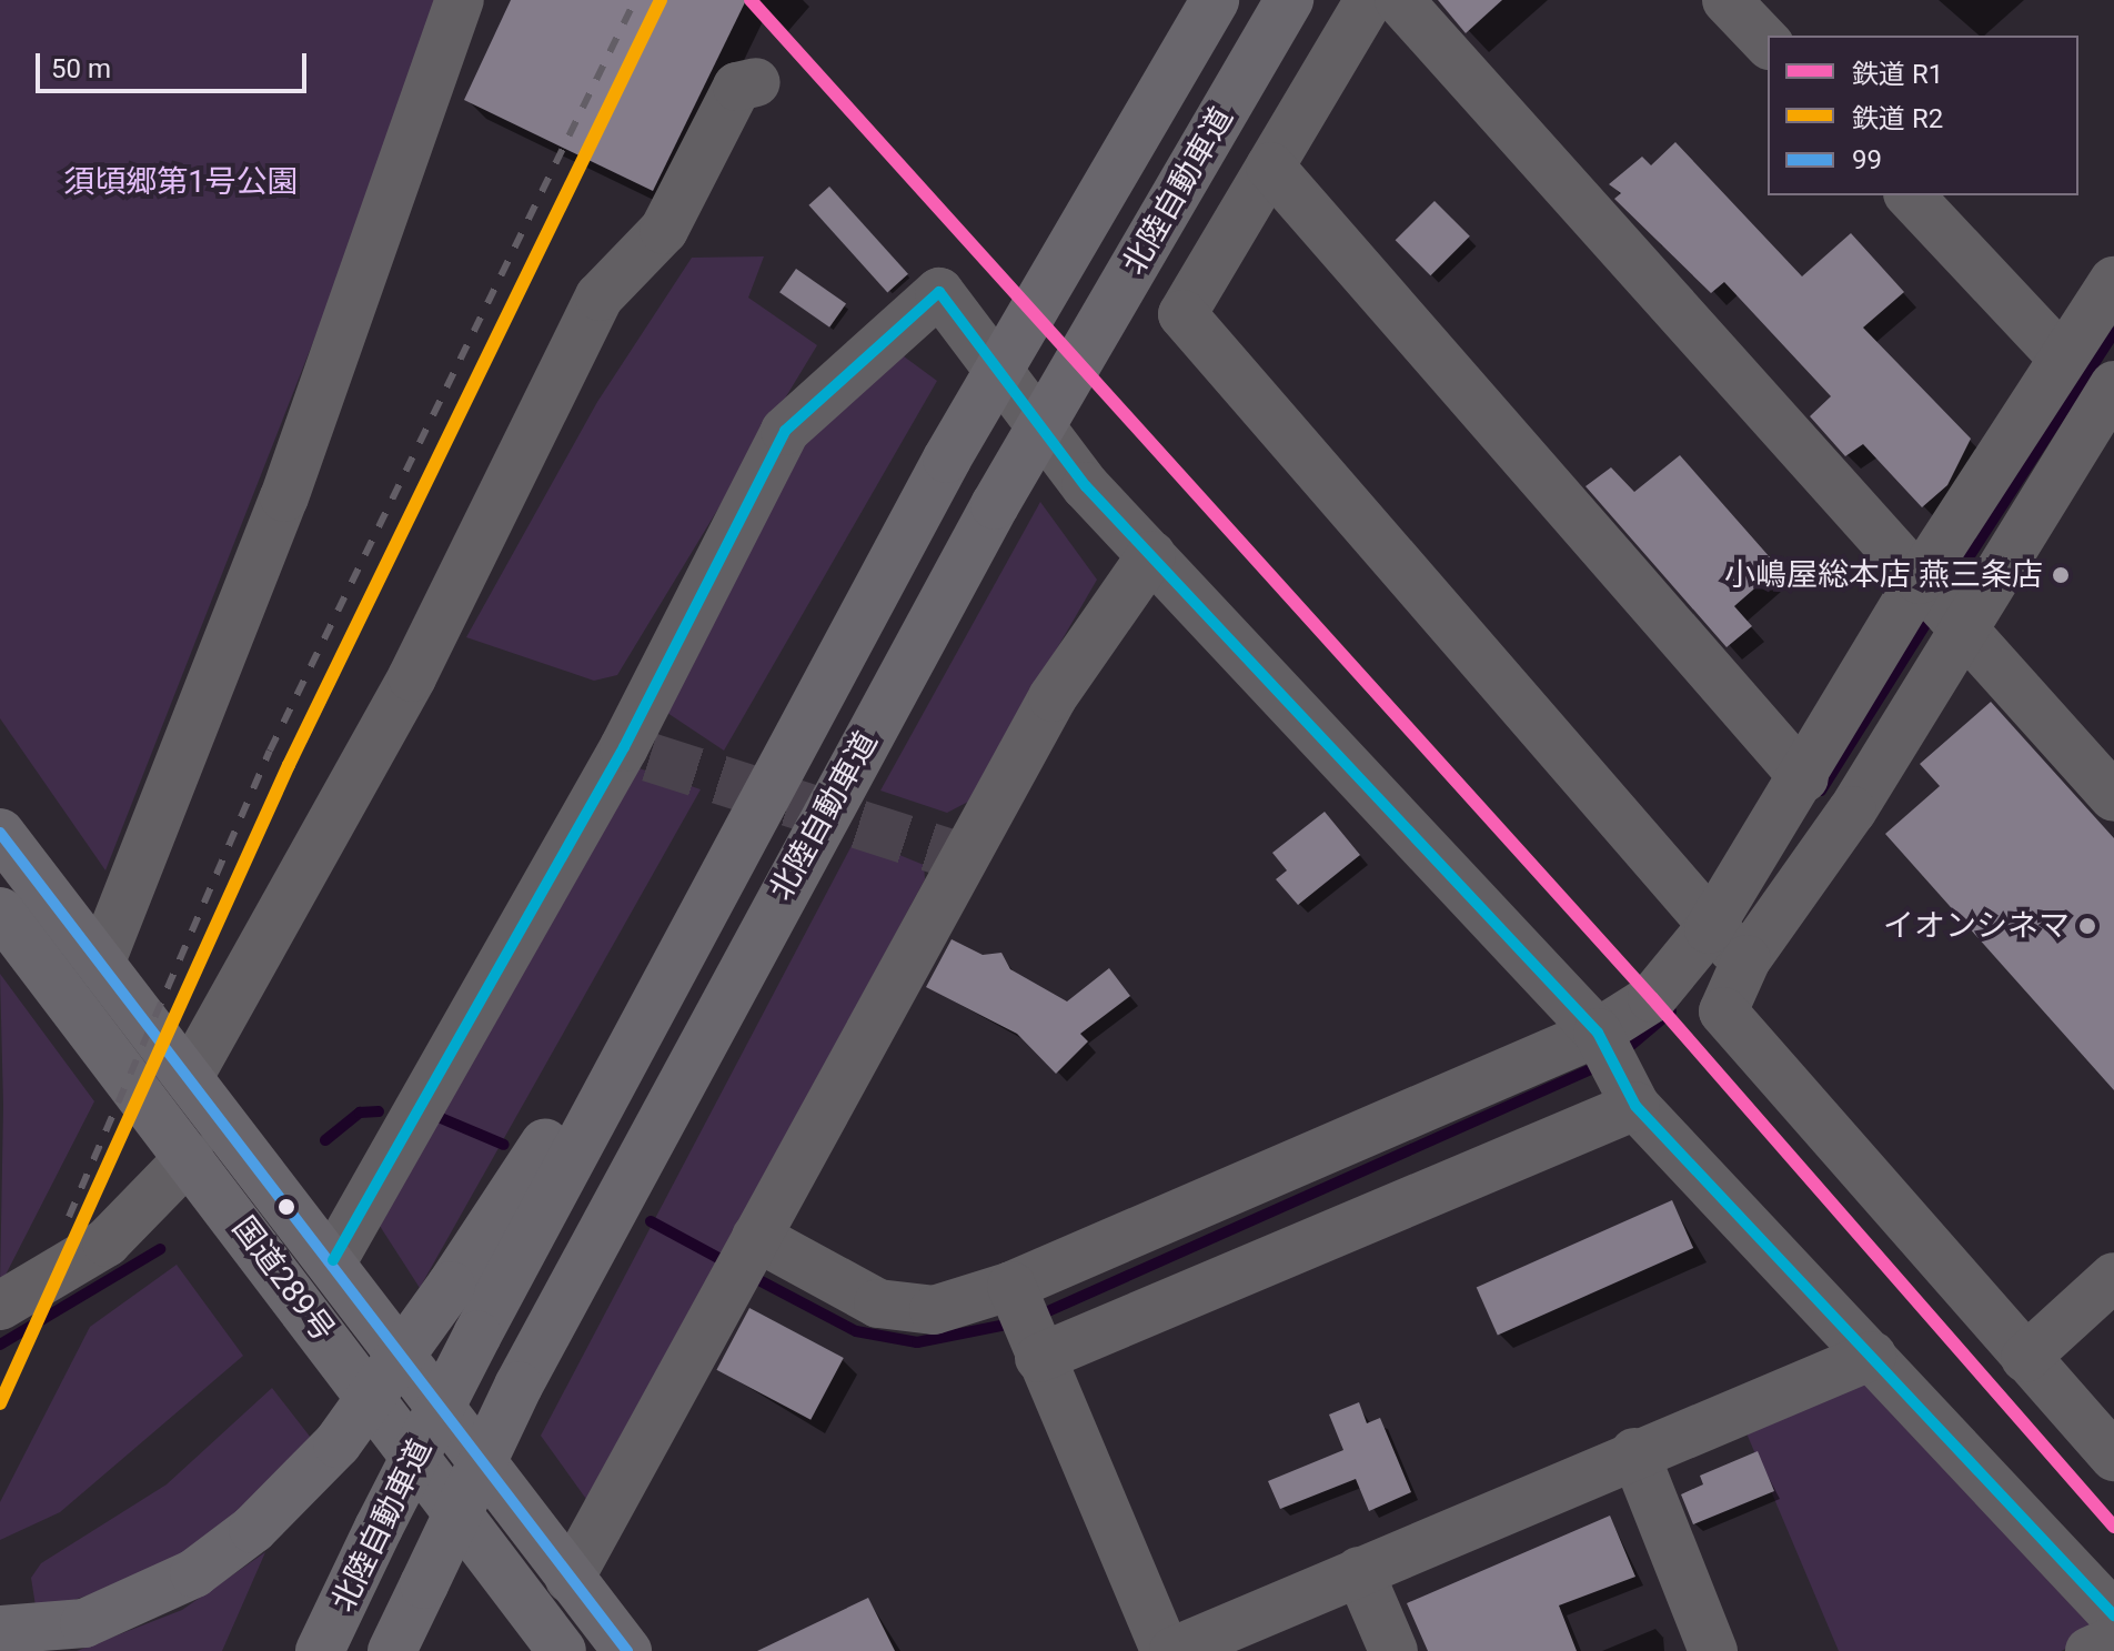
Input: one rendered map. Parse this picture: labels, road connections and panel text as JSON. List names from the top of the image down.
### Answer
{
  "streets": {
    "highway": ["北陸自動車道", "国道289号"]
  },
  "parks": ["須頃郷第1号公園"],
  "places": ["小嶋屋総本店 燕三条店", "イオンシネマ"],
  "lines": ["rail line R1", "rail line R2", "transit line 99"],
  "legend": ["鉄道 R1", "鉄道 R2", "99"],
  "scale_bar": "50 m"
}
